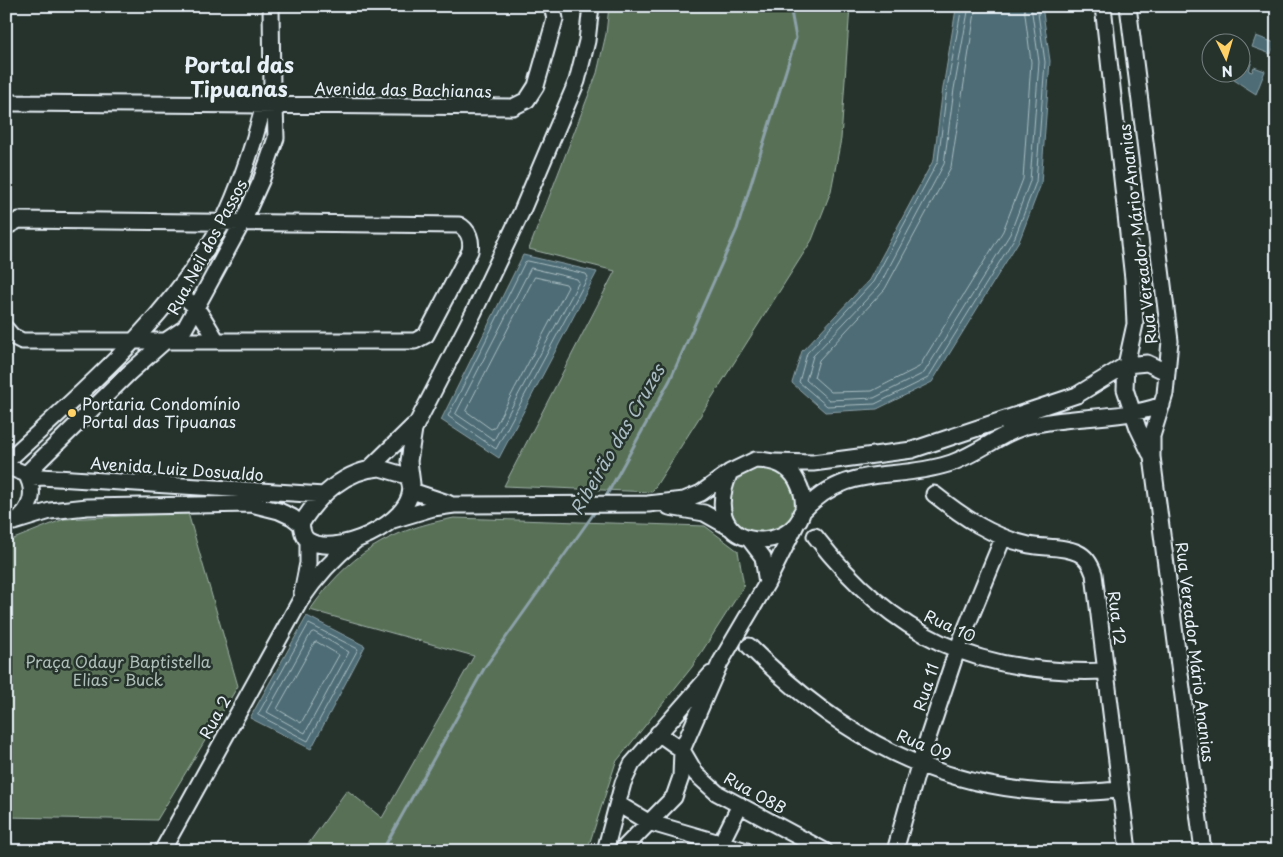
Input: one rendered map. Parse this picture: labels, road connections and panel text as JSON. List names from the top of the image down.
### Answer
{
  "streets": {
    "street": [
      "Avenida das Bachianas",
      "Rua Vereador Mário Ananias",
      "Rua Neil dos Passos",
      "Avenida Luiz Dosualdo",
      "Rua 12",
      "Rua 10",
      "Rua 11",
      "Rua 2",
      "Rua 09",
      "Rua 08B"
    ]
  },
  "crossings": [
    ["Avenida das Bachianas", "Rua Neil dos Passos"],
    ["Rua Neil dos Passos", "Avenida Luiz Dosualdo"],
    ["Rua 12", "Rua 10"],
    ["Rua 12", "Rua 11"],
    ["Rua 12", "Rua 09"],
    ["Rua 10", "Rua 11"],
    ["Rua 11", "Rua 09"]
  ],
  "districts": ["Portal das Tipuanas"],
  "water": ["Ribeirão das Cruzes"],
  "parks": ["Praça Odayr Baptistella Elias - Buck"],
  "places": ["Portaria Condomínio Portal das Tipuanas"],
  "north": "bottom"
}
